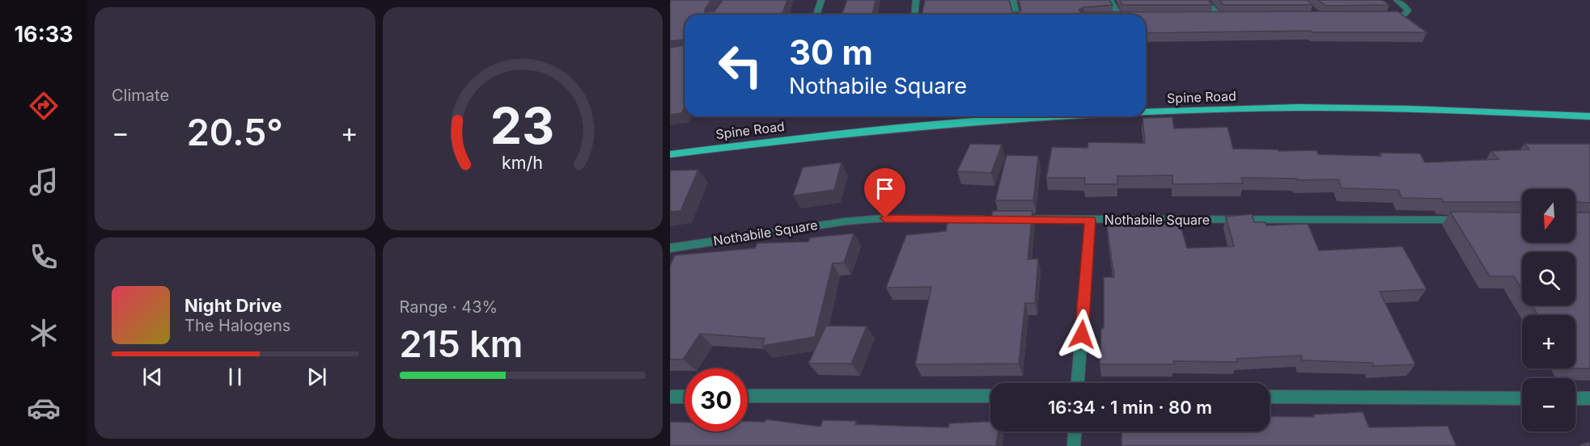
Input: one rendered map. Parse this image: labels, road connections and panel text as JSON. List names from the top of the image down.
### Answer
{
  "streets": {
    "main road": ["Spine Road"],
    "street": ["Nothabile Square"]
  },
  "north": "bottom",
  "page": {
    "tabs": "16:33",
    "tile": [
      "Climate",
      ["Range · 43%", "215 km"]
    ],
    "turn": ["30 m", "Nothabile Square"],
    "heat": ["−", "20.5°", "+"],
    "map_buttons": ["+", "−"],
    "song": ["Night Drive", "The Halogens"],
    "limit": "30",
    "trip": "16:34 · 1 min · 80 m",
    "gauge": ["23", "km/h"]
  }
}
